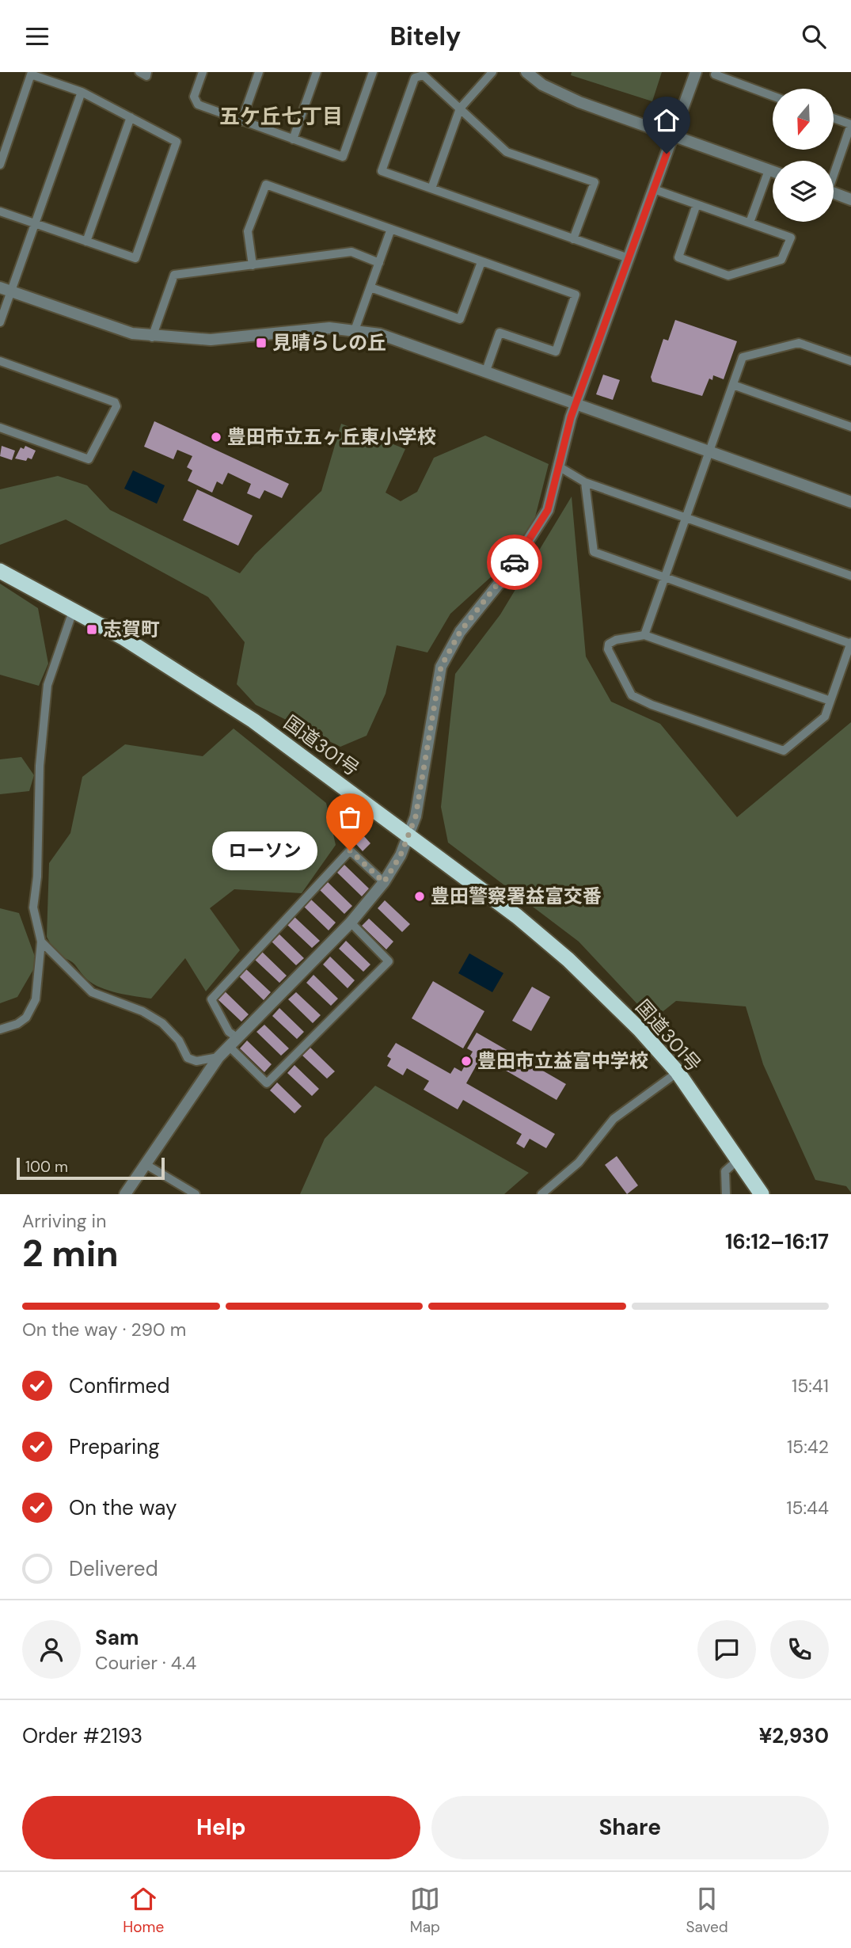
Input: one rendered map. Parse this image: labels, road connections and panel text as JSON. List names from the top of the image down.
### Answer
{
  "streets": {
    "highway": ["国道301号"]
  },
  "districts": ["五ケ丘七丁目"],
  "places": {
    "transit": ["見晴らしの丘", "志賀町"],
    "other": [
      "豊田市立五ヶ丘東小学校",
      "ローソン",
      "豊田警察署益富交番",
      "豊田市立益富中学校"
    ]
  },
  "scale_bar": "100 m",
  "north": "bottom",
  "page": {
    "header": "Bitely",
    "bubble": "ローソン",
    "scale": "100 m",
    "heading": ["2 min", "Arriving in", "16:12–16:17"],
    "panel": [
      "Sam",
      "Courier · 4.4",
      "Order #2193",
      "¥2,930"
    ],
    "bar": "On the way · 290 m",
    "list": [
      ["Confirmed", "15:41"],
      ["Preparing", "15:42"],
      ["On the way", "15:44"],
      "Delivered"
    ],
    "buttons": ["Help", "Share"],
    "tabs": ["Home", "Map", "Saved"]
  }
}
